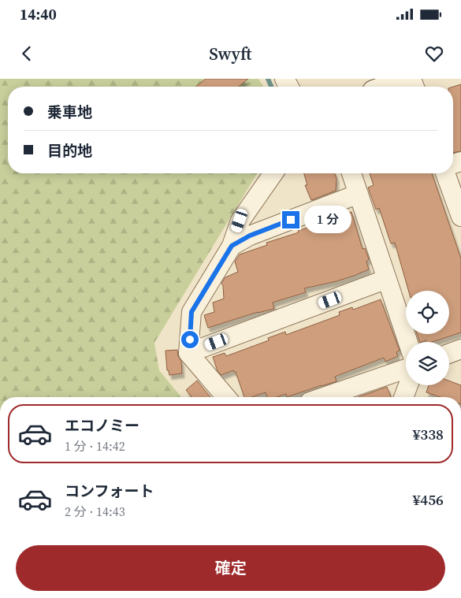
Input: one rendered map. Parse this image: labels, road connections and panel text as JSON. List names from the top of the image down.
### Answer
{
  "page": {
    "status": "14:40",
    "header": "Swyft",
    "banner": ["乗車地", "目的地"],
    "bubble": "1 分",
    "list": [
      {
        "name": "エコノミー",
        "note": "1 分 · 14:42",
        "value": "¥338"
      },
      {
        "name": "コンフォート",
        "note": "2 分 · 14:43",
        "value": "¥456"
      }
    ],
    "buttons": "確定"
  }
}
